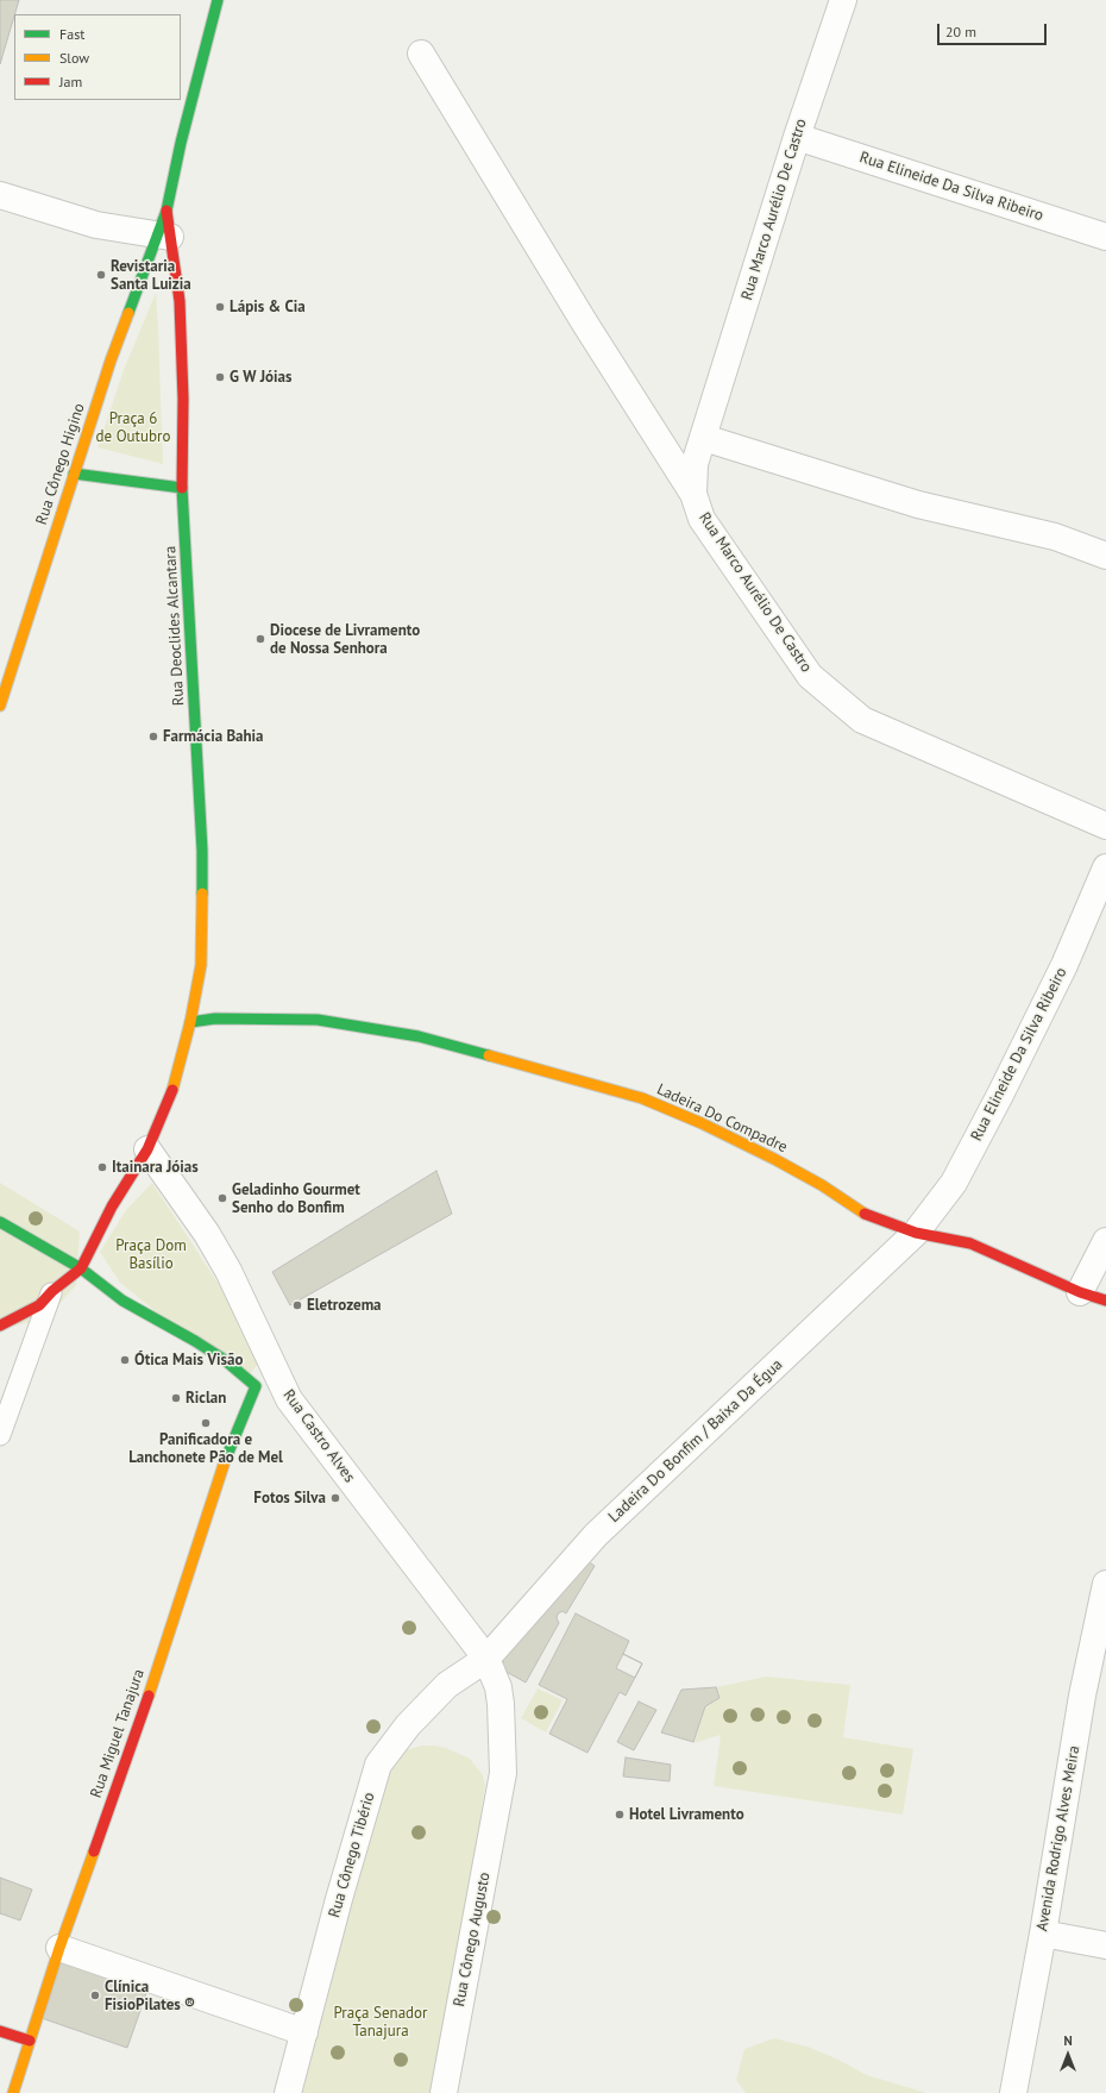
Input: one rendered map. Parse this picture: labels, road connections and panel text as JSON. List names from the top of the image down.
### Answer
{
  "streets": {
    "street": [
      "Rua Elineide Da Silva Ribeiro",
      "Rua Marco Aurélio De Castro",
      "Rua Cônego Higino",
      "Rua Deoclides Alcantara",
      "Ladeira Do Compadre",
      "Rua Castro Alves",
      "Ladeira Do Bonfim / Baixa Da Égua",
      "Rua Miguel Tanajura",
      "Avenida Rodrigo Alves Meira",
      "Rua Cônego Tibério",
      "Rua Cônego Augusto"
    ]
  },
  "crossings": [
    ["Rua Elineide Da Silva Ribeiro", "Rua Marco Aurélio De Castro"],
    ["Rua Elineide Da Silva Ribeiro", "Ladeira Do Compadre"],
    ["Rua Elineide Da Silva Ribeiro", "Ladeira Do Bonfim / Baixa Da Égua"],
    ["Rua Cônego Higino", "Rua Deoclides Alcantara"],
    ["Rua Deoclides Alcantara", "Ladeira Do Compadre"],
    ["Rua Deoclides Alcantara", "Rua Castro Alves"],
    ["Ladeira Do Compadre", "Ladeira Do Bonfim / Baixa Da Égua"],
    ["Rua Castro Alves", "Ladeira Do Bonfim / Baixa Da Égua"],
    ["Rua Castro Alves", "Rua Cônego Tibério"],
    ["Rua Castro Alves", "Rua Cônego Augusto"],
    ["Ladeira Do Bonfim / Baixa Da Égua", "Rua Cônego Tibério"],
    ["Ladeira Do Bonfim / Baixa Da Égua", "Rua Cônego Augusto"],
    ["Rua Cônego Tibério", "Rua Cônego Augusto"]
  ],
  "parks": ["Praça 6 de Outubro", "Praça Dom Basílio", "Praça Senador Tanajura"],
  "places": [
    "Revistaria Santa Luizia",
    "Lápis & Cia",
    "G W Jóias",
    "Diocese de Livramento de Nossa Senhora",
    "Farmácia Bahia",
    "Itainara Jóias",
    "Geladinho Gourmet Senho do Bonfim",
    "Eletrozema",
    "Ótica Mais Visão",
    "Riclan",
    "Panificadora e Lanchonete Pão de Mel",
    "Fotos Silva",
    "Hotel Livramento",
    "Clínica FisioPilates ®"
  ],
  "legend": ["Fast", "Slow", "Jam"],
  "scale_bar": "20 m",
  "north": "top"
}
